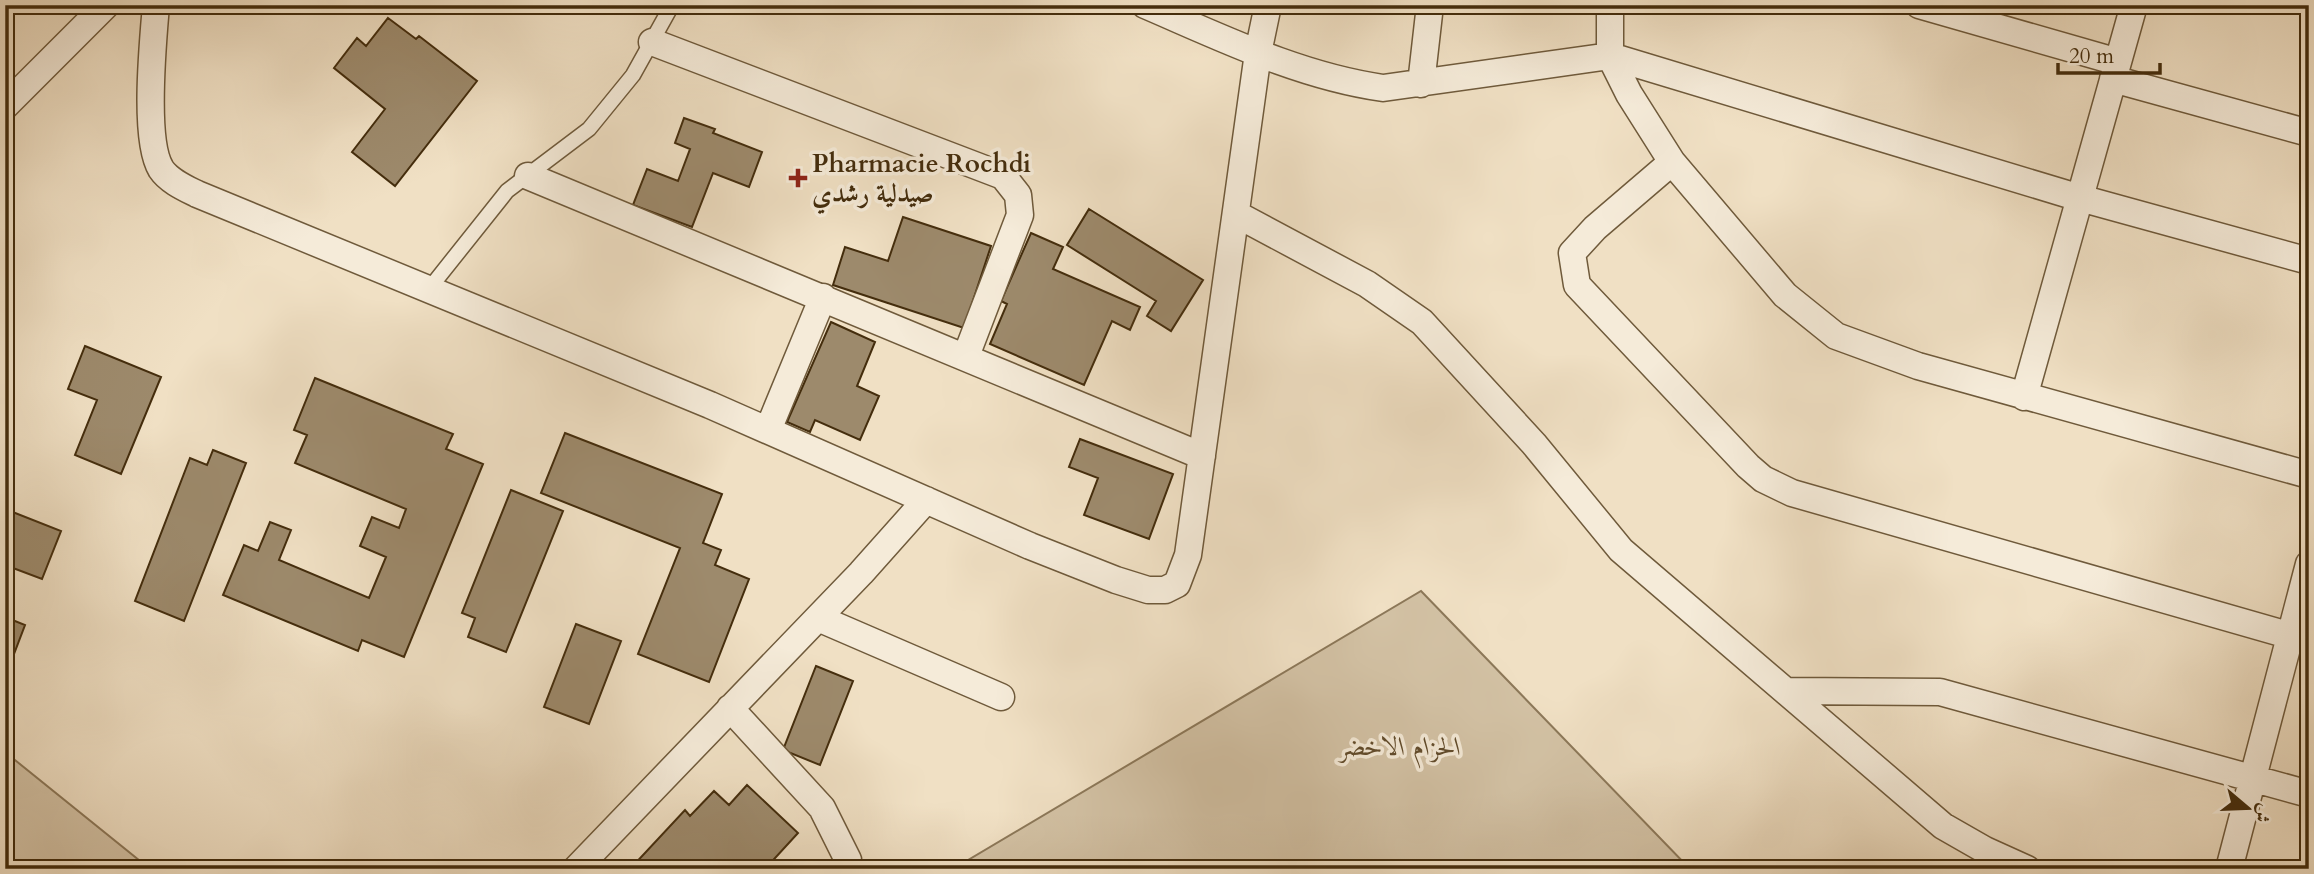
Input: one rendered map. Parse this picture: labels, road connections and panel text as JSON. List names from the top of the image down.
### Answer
{
  "parks": ["الحزام الاخضر"],
  "places": {
    "health": ["Pharmacie Rochdi صيدلية رشدي"]
  },
  "scale_bar": "20 m",
  "north": "right"
}
